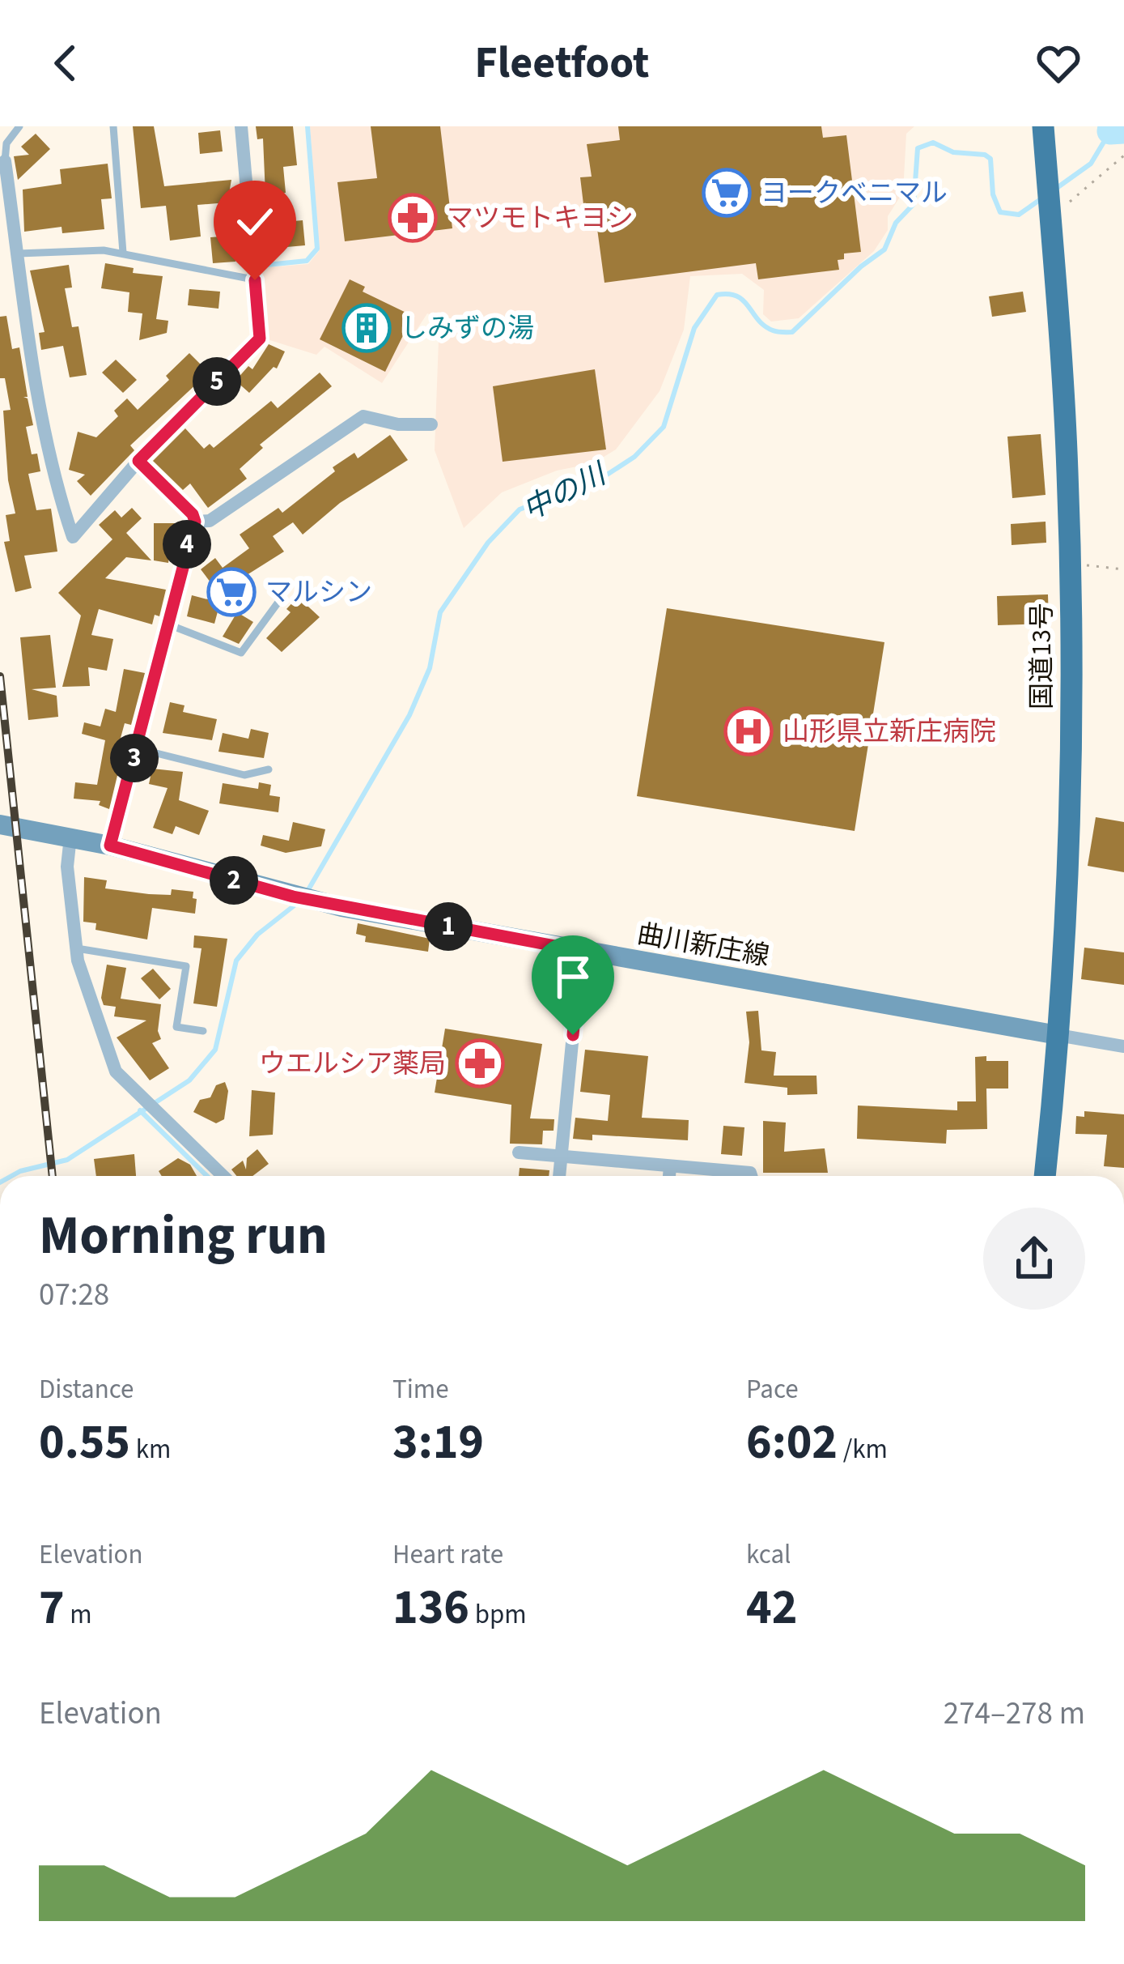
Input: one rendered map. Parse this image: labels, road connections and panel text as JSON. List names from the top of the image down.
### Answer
{
  "streets": {
    "highway": ["国道13号"],
    "main road": ["曲川新庄線"]
  },
  "crossings": [
    ["国道13号", "曲川新庄線"]
  ],
  "water": ["中の川"],
  "places": {
    "supermarket": ["ヨークベニマル", "マルシン"],
    "pharmacy": ["マツモトキヨシ", "ウエルシア薬局"],
    "building": ["しみずの湯"],
    "hospital": ["山形県立新庄病院"]
  },
  "page": {
    "header": "Fleetfoot",
    "pins": [
      "5",
      "4",
      "3",
      "2",
      "1"
    ],
    "heading": ["Morning run", "07:28"],
    "stats": [
      ["Distance", "0.55 km"],
      ["Time", "3:19"],
      ["Pace", "6:02 /km"],
      ["Elevation", "7 m"],
      ["Heart rate", "136 bpm"],
      ["kcal", "42"]
    ],
    "chart": ["Elevation", "274–278 m"]
  }
}
